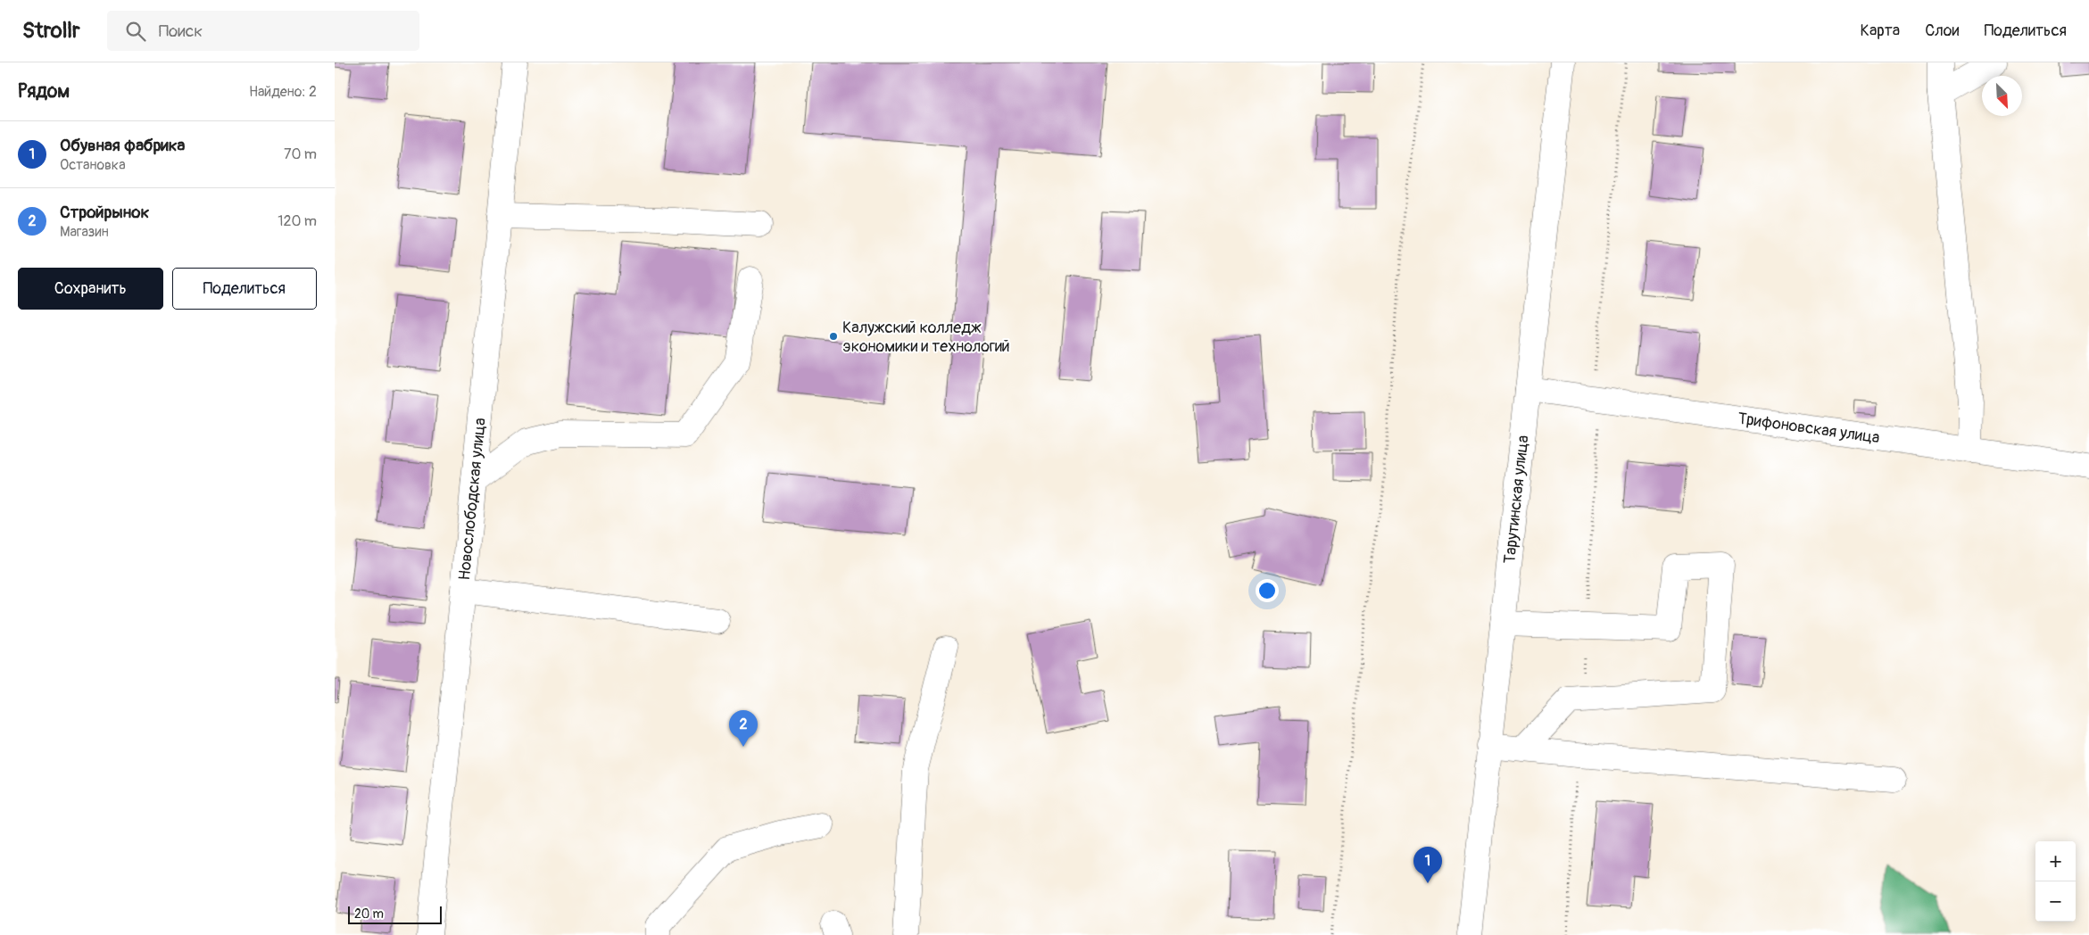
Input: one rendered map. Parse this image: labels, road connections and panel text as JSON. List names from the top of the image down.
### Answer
{
  "streets": {
    "street": ["Трифоновская улица", "Новослободская улица", "Тарутинская улица"]
  },
  "crossings": [
    ["Трифоновская улица", "Тарутинская улица"]
  ],
  "places": ["Калужский колледж экономики и технологий"],
  "scale_bar": "20 m",
  "north": "bottom right",
  "page": {
    "header": "Strollr",
    "search": "Поиск",
    "nav": ["Карта", "Слои", "Поделиться"],
    "heading": ["Рядом", "Найдено: 2"],
    "list": [
      {
        "mark": "1",
        "name": "Обувная фабрика",
        "note": "Остановка",
        "value": "70 m"
      },
      {
        "mark": "2",
        "name": "Стройрынок",
        "note": "Магазин",
        "value": "120 m"
      }
    ],
    "buttons": ["Сохранить", "Поделиться"],
    "pins": ["2", "1"],
    "map_buttons": ["+", "−"],
    "scale": "20 m"
  }
}
